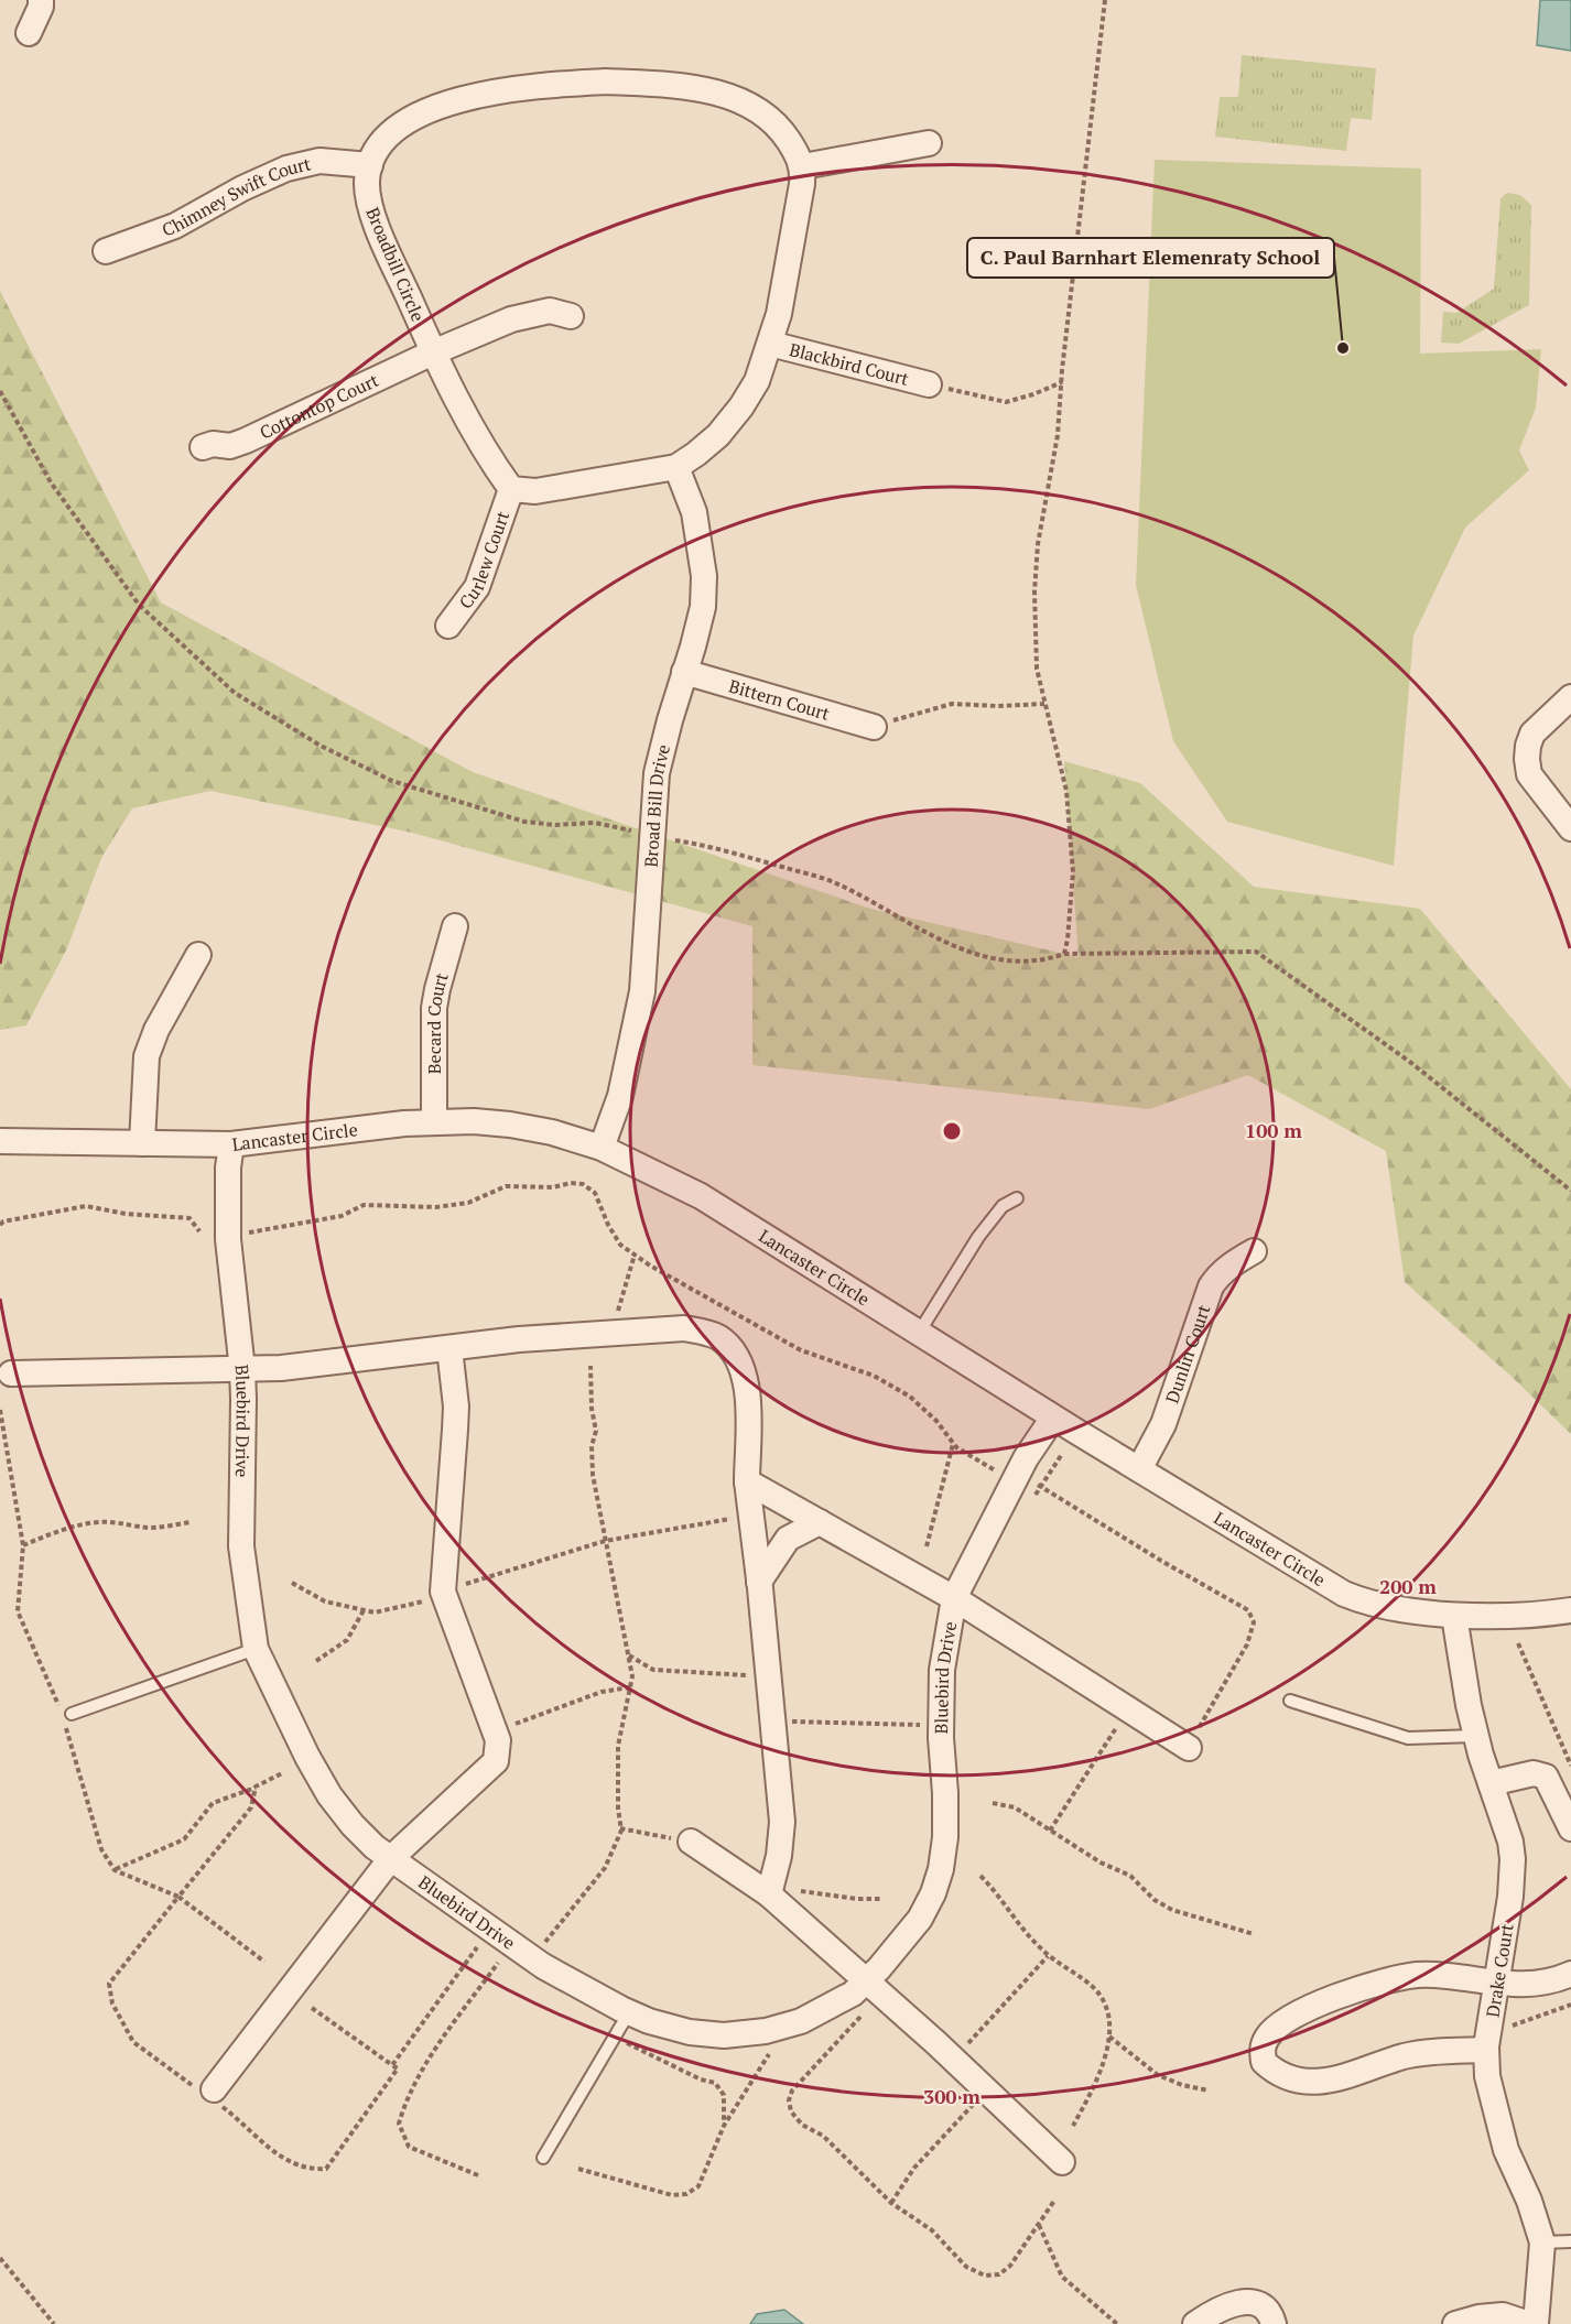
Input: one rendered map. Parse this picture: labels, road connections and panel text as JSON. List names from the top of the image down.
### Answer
{
  "streets": {
    "street": [
      "Chimney Swift Court",
      "Broadbill Circle",
      "Blackbird Court",
      "Cottontop Court",
      "Curlew Court",
      "Bittern Court",
      "Broad Bill Drive",
      "Becard Court",
      "Lancaster Circle",
      "Dunlin Court",
      "Bluebird Drive",
      "Drake Court"
    ]
  },
  "crossings": [
    ["Chimney Swift Court", "Broadbill Circle"],
    ["Broadbill Circle", "Cottontop Court"],
    ["Broadbill Circle", "Curlew Court"],
    ["Bittern Court", "Broad Bill Drive"],
    ["Broad Bill Drive", "Lancaster Circle"],
    ["Becard Court", "Lancaster Circle"],
    ["Lancaster Circle", "Dunlin Court"],
    ["Lancaster Circle", "Bluebird Drive"],
    ["Lancaster Circle", "Drake Court"]
  ],
  "places": ["C. Paul Barnhart Elemenraty School"],
  "rings": ["100 m", "200 m", "300 m"]
}
